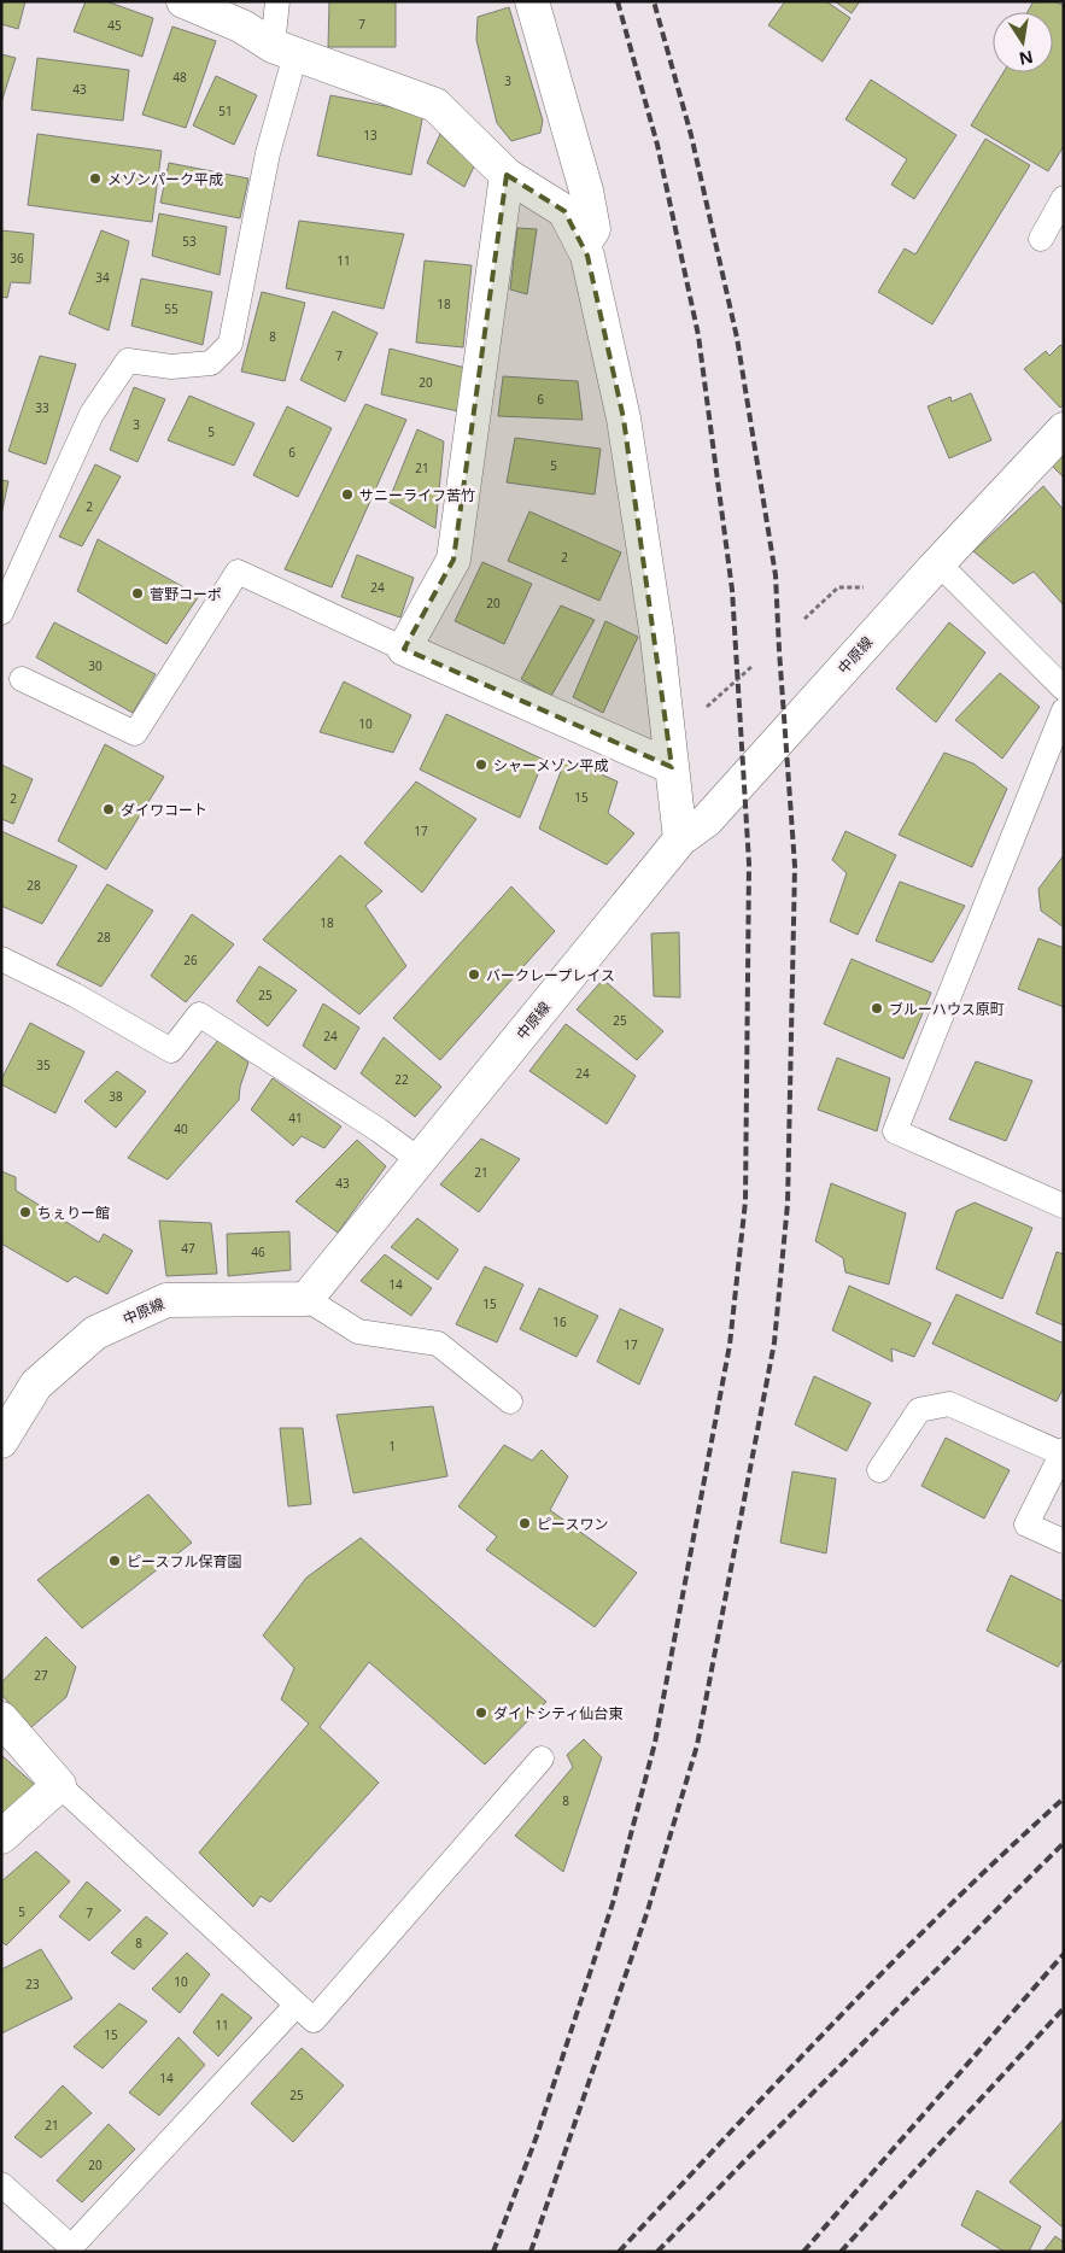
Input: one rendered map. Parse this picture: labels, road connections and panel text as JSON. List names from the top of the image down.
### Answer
{
  "streets": {
    "street": ["中原線"]
  },
  "places": [
    "メゾンパーク平成",
    "サニーライフ苦竹",
    "菅野コーポ",
    "シャーメゾン平成",
    "ダイワコート",
    "バークレープレイス",
    "ブルーハウス原町",
    "ちぇりー館",
    "ピースワン",
    "ピースフル保育園",
    "ダイトシティ仙台東"
  ],
  "house_numbers": [
    "7",
    "45",
    "48",
    "3",
    "43",
    "51",
    "13",
    "53",
    "36",
    "11",
    "34",
    "18",
    "55",
    "8",
    "7",
    "20",
    "6",
    "33",
    "3",
    "5",
    "6",
    "5",
    "21",
    "2",
    "2",
    "24",
    "20",
    "30",
    "10",
    "15",
    "2",
    "17",
    "28",
    "18",
    "28",
    "26",
    "25",
    "25",
    "24",
    "35",
    "24",
    "22",
    "38",
    "41",
    "40",
    "21",
    "43",
    "47",
    "46",
    "14",
    "15",
    "16",
    "17",
    "1",
    "27",
    "8",
    "5",
    "7",
    "8",
    "10",
    "23",
    "11",
    "15",
    "14",
    "25",
    "21",
    "20"
  ],
  "north": "bottom"
}
